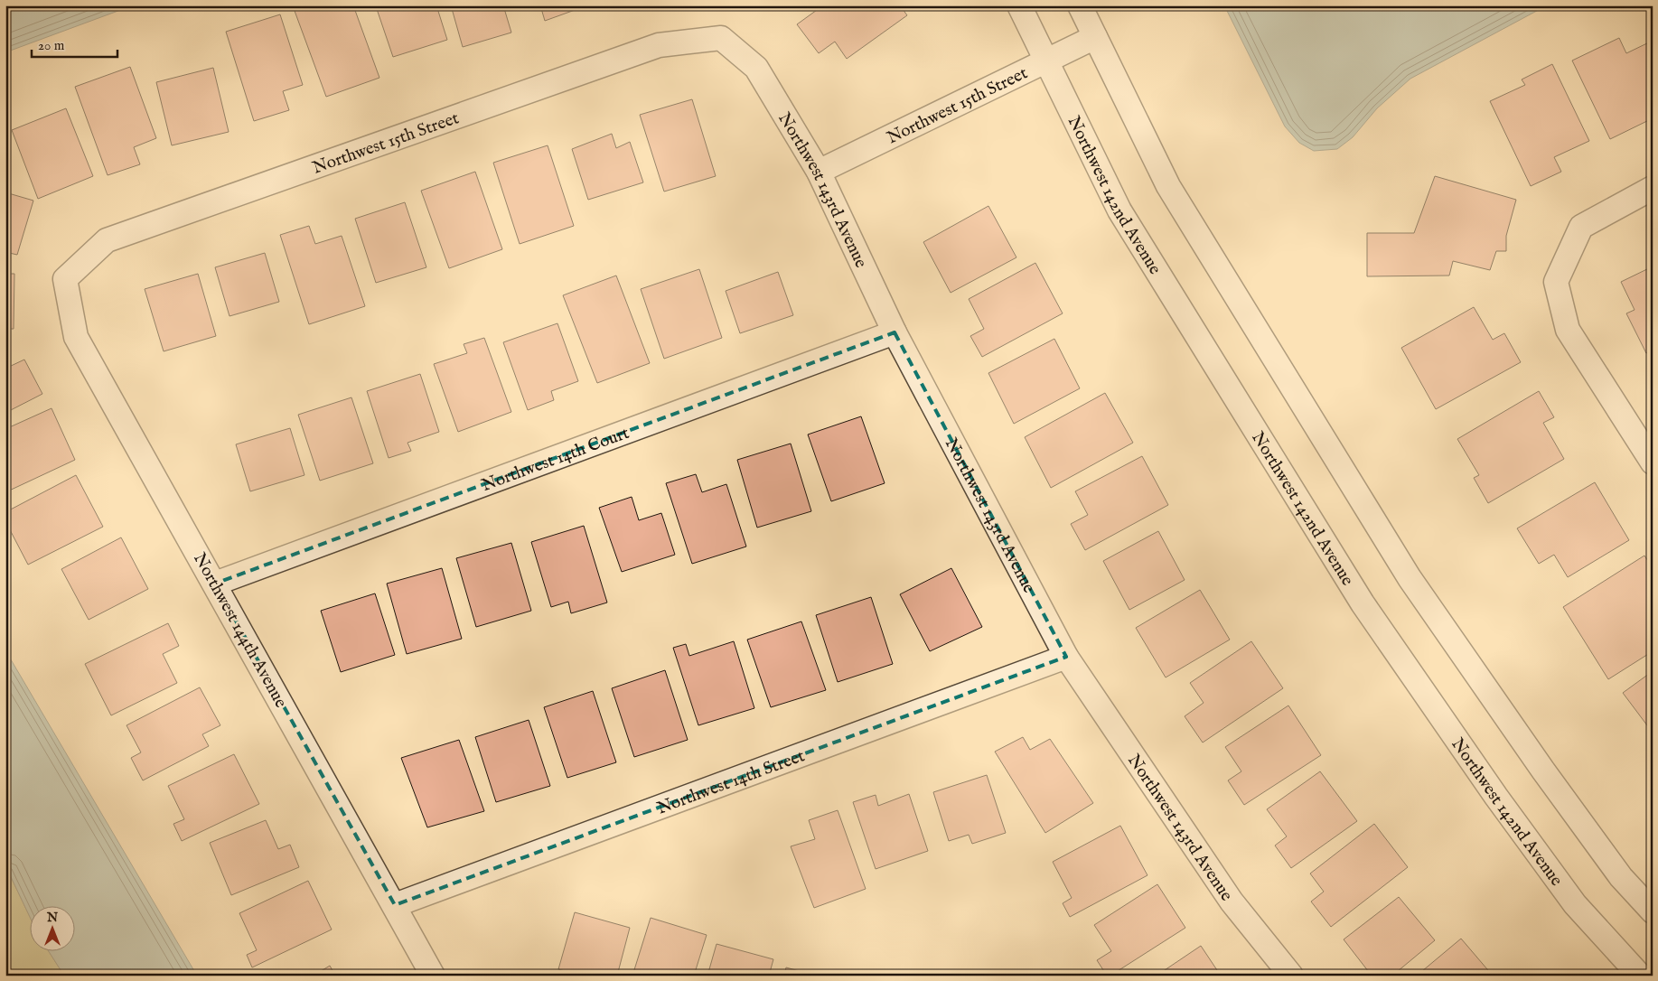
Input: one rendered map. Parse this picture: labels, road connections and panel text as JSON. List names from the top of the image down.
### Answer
{
  "streets": {
    "street": [
      "Northwest 15th Street",
      "Northwest 143rd Avenue",
      "Northwest 142nd Avenue",
      "Northwest 14th Court",
      "Northwest 144th Avenue",
      "Northwest 14th Street"
    ]
  },
  "crossings": [
    ["Northwest 15th Street", "Northwest 143rd Avenue"],
    ["Northwest 15th Street", "Northwest 142nd Avenue"],
    ["Northwest 15th Street", "Northwest 144th Avenue"],
    ["Northwest 143rd Avenue", "Northwest 14th Court"],
    ["Northwest 143rd Avenue", "Northwest 14th Street"],
    ["Northwest 14th Court", "Northwest 144th Avenue"],
    ["Northwest 144th Avenue", "Northwest 14th Street"]
  ],
  "scale_bar": "20 m",
  "north": "top"
}
